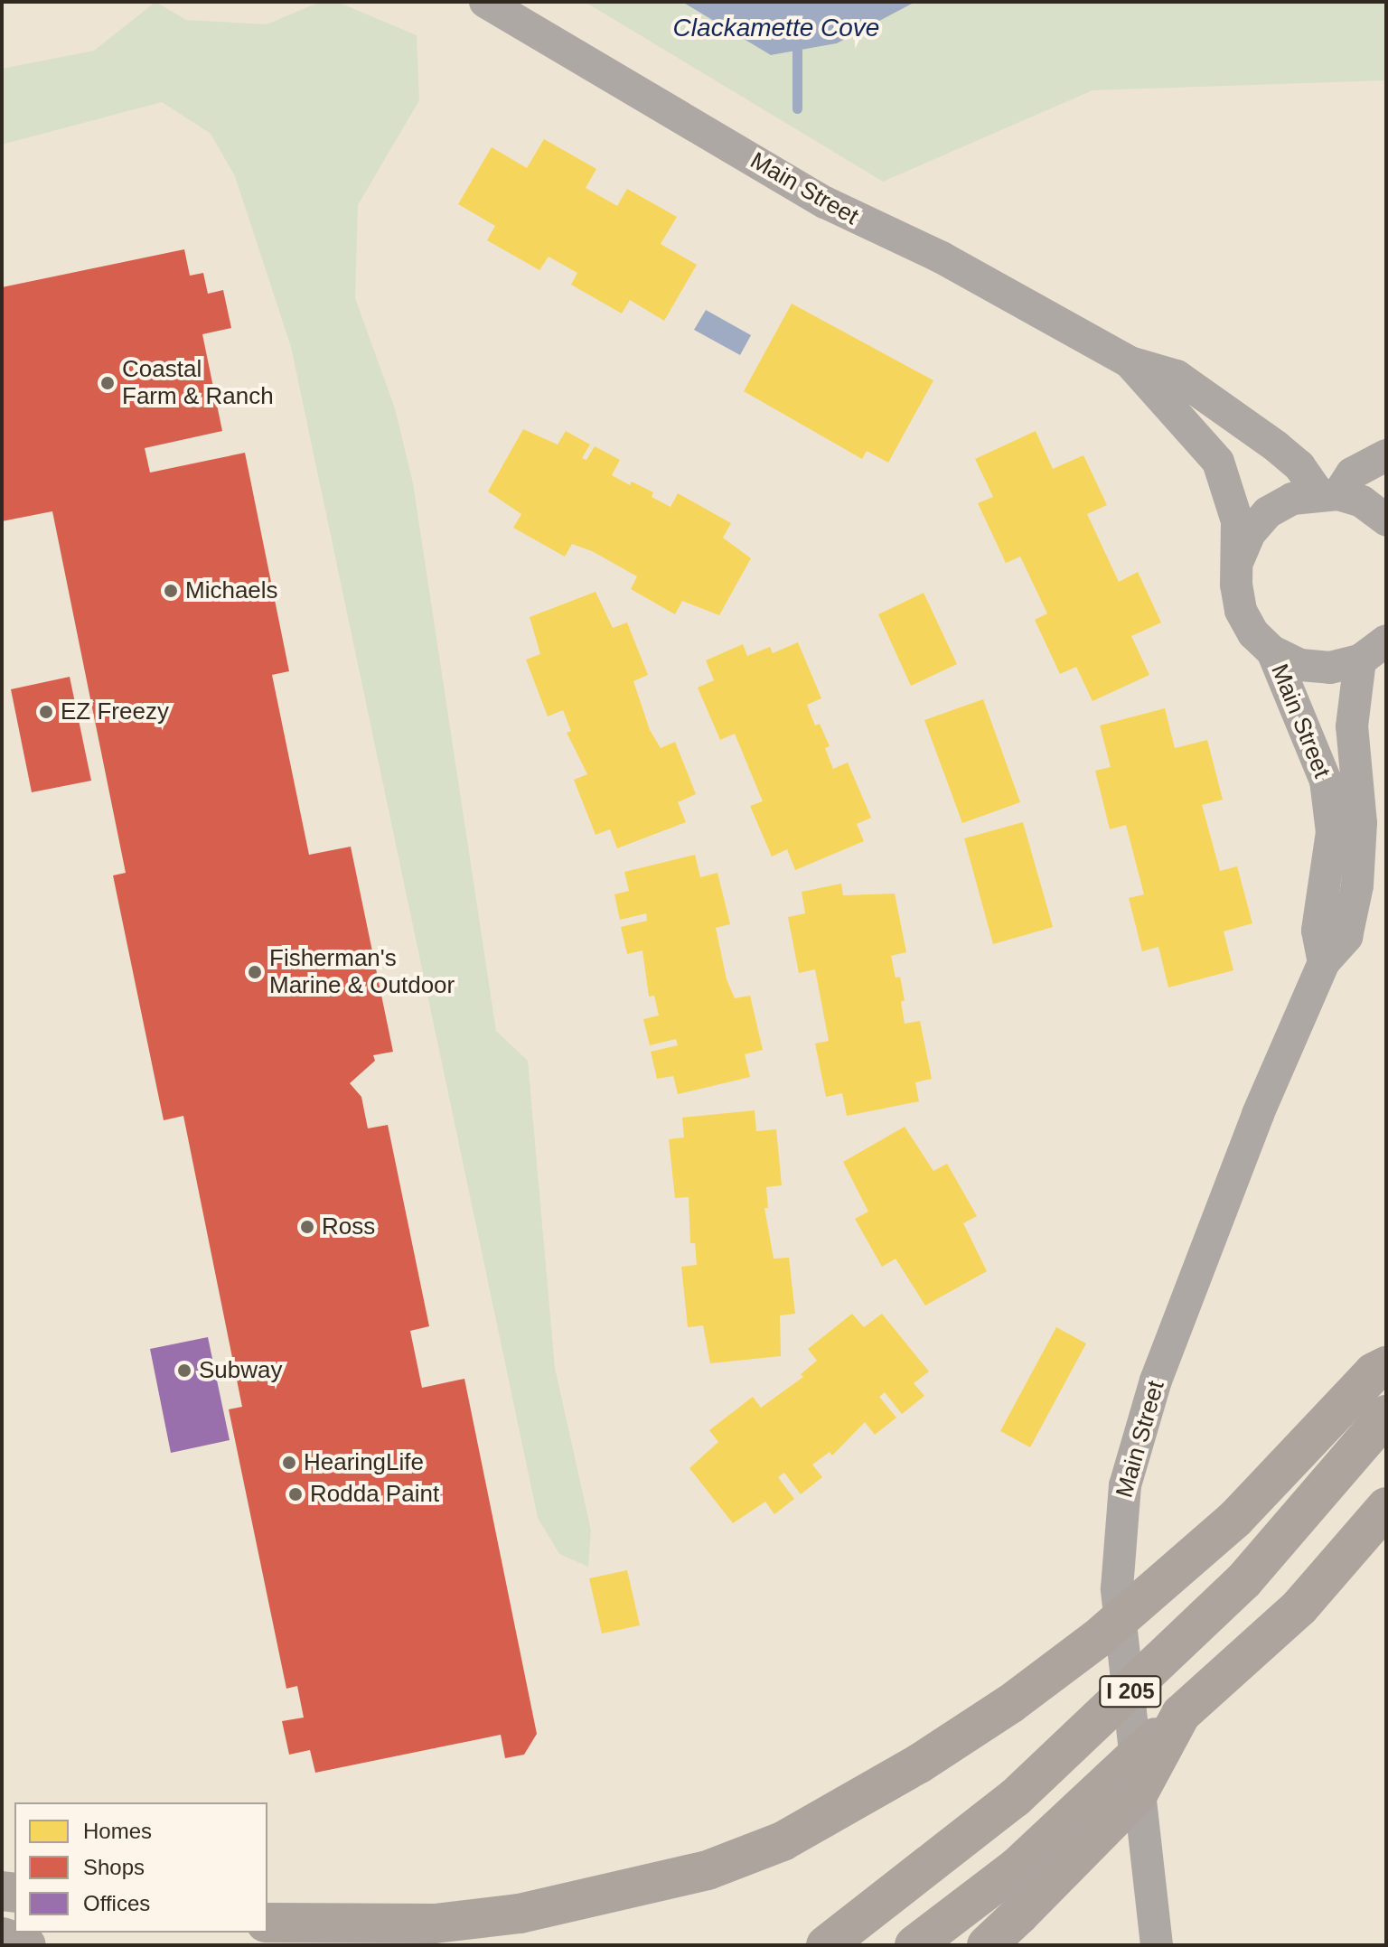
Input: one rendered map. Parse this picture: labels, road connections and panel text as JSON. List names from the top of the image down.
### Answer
{
  "streets": {
    "highway": ["I 205"],
    "street": ["Main Street"]
  },
  "water": ["Clackamette Cove"],
  "places": [
    "Coastal Farm & Ranch",
    "Michaels",
    "EZ Freezy",
    "Fisherman's Marine & Outdoor",
    "Ross",
    "Subway",
    "HearingLife",
    "Rodda Paint"
  ],
  "legend": ["Homes", "Shops", "Offices"]
}
